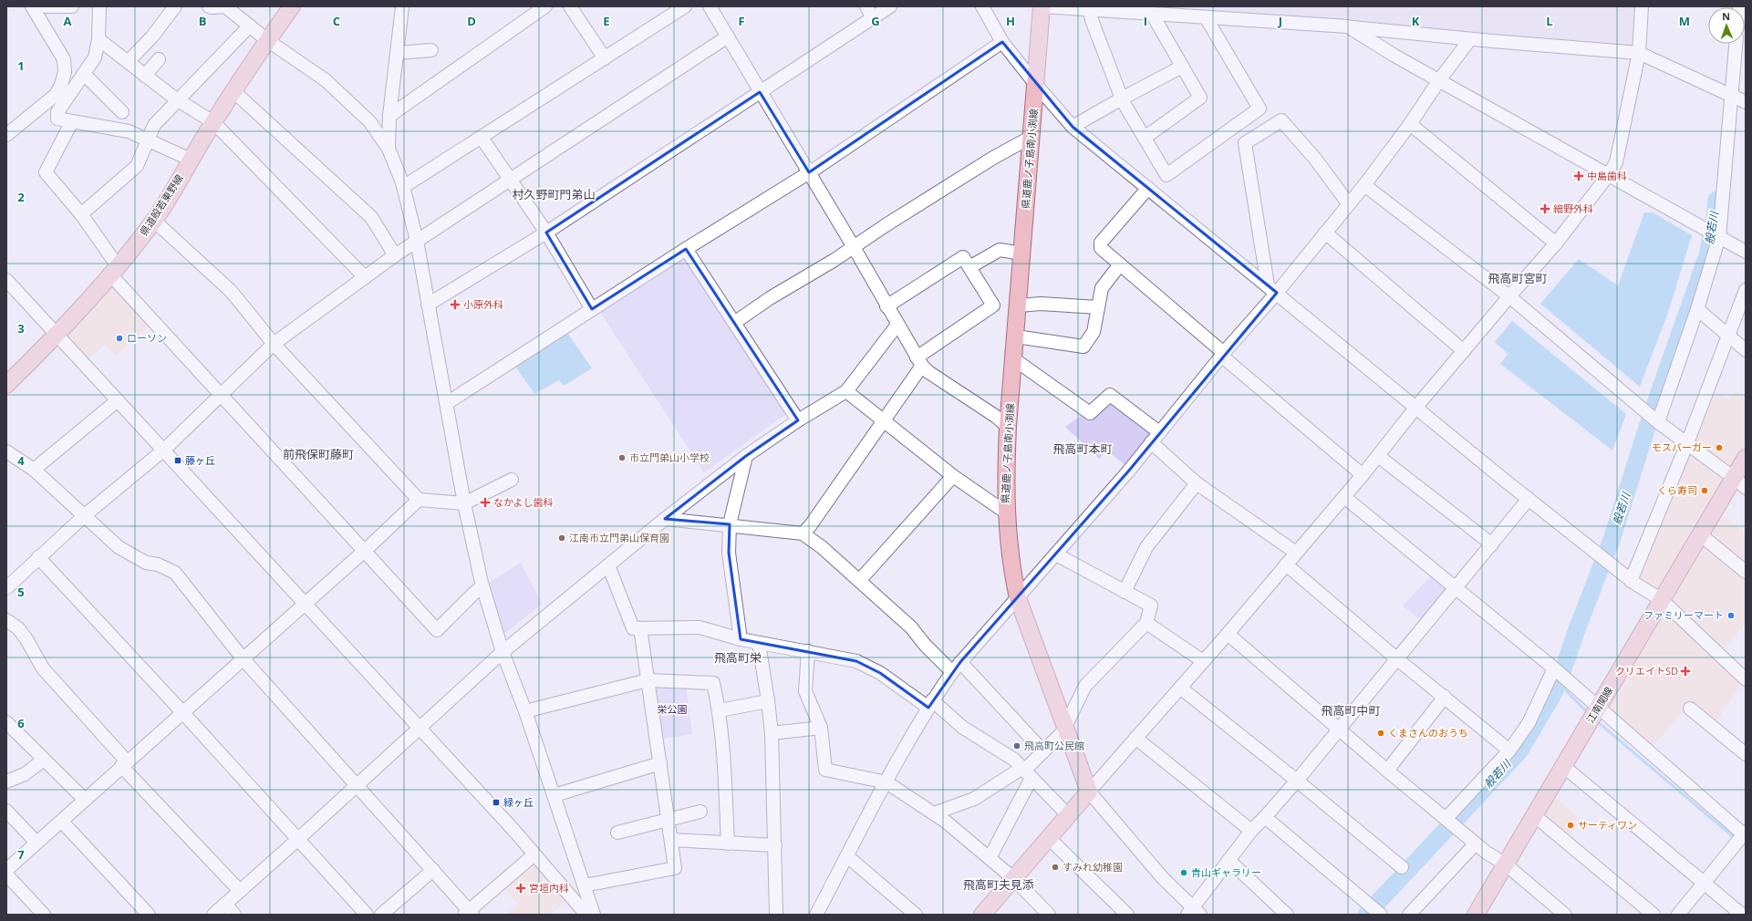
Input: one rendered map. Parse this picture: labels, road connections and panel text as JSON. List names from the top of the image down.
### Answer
{
  "streets": {
    "main road": ["県道鹿ノ子島南小渕線", "県道般若東野線", "江南関線"]
  },
  "districts": [
    "村久野町門弟山",
    "飛高町宮町",
    "飛高町本町",
    "前飛保町藤町",
    "飛高町栄",
    "飛高町中町",
    "飛高町夫見添"
  ],
  "water": ["般若川"],
  "parks": ["栄公園"],
  "places": {
    "health": [
      "中島歯科",
      "細野外科",
      "小原外科",
      "なかよし歯科",
      "クリエイトSD",
      "宮垣内科"
    ],
    "other": [
      "ローソン",
      "モスバーガー",
      "市立門弟山小学校",
      "くら寿司",
      "江南市立門弟山保育園",
      "ファミリーマート",
      "くまさんのおうち",
      "飛高町公民館",
      "サーティワン",
      "すみれ幼稚園",
      "青山ギャラリー"
    ],
    "transit": ["藤ヶ丘", "緑ヶ丘"]
  },
  "north": "top",
  "grid": {
    "columns": [
      "A",
      "B",
      "C",
      "D",
      "E",
      "F",
      "G",
      "H",
      "I",
      "J",
      "K",
      "L",
      "M"
    ],
    "rows": [
      "1",
      "2",
      "3",
      "4",
      "5",
      "6",
      "7"
    ]
  }
}
